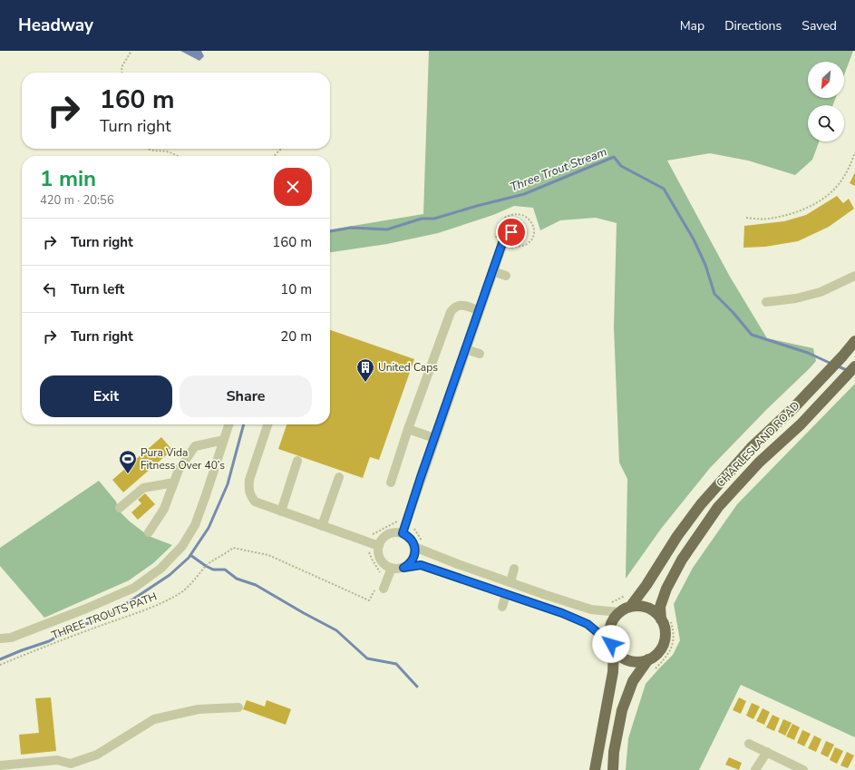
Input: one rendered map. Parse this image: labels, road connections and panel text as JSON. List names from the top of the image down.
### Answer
{
  "streets": {
    "main road": ["CHARLESLAND ROAD"],
    "path": ["THREE TROUTS PATH"]
  },
  "water": ["Three Trout Stream"],
  "places": {
    "building": ["United Caps"],
    "sports": ["Pura Vida Fitness Over 40’s"]
  },
  "north": "bottom left",
  "page": {
    "header": "Headway",
    "nav": ["Map", "Directions", "Saved"],
    "turn": ["160 m", "Turn right"],
    "heading": ["1 min", "420 m · 20:56"],
    "list": [
      {
        "name": "Turn right",
        "value": "160 m"
      },
      {
        "name": "Turn left",
        "value": "10 m"
      },
      {
        "name": "Turn right",
        "value": "20 m"
      }
    ],
    "buttons": ["Exit", "Share"]
  }
}
